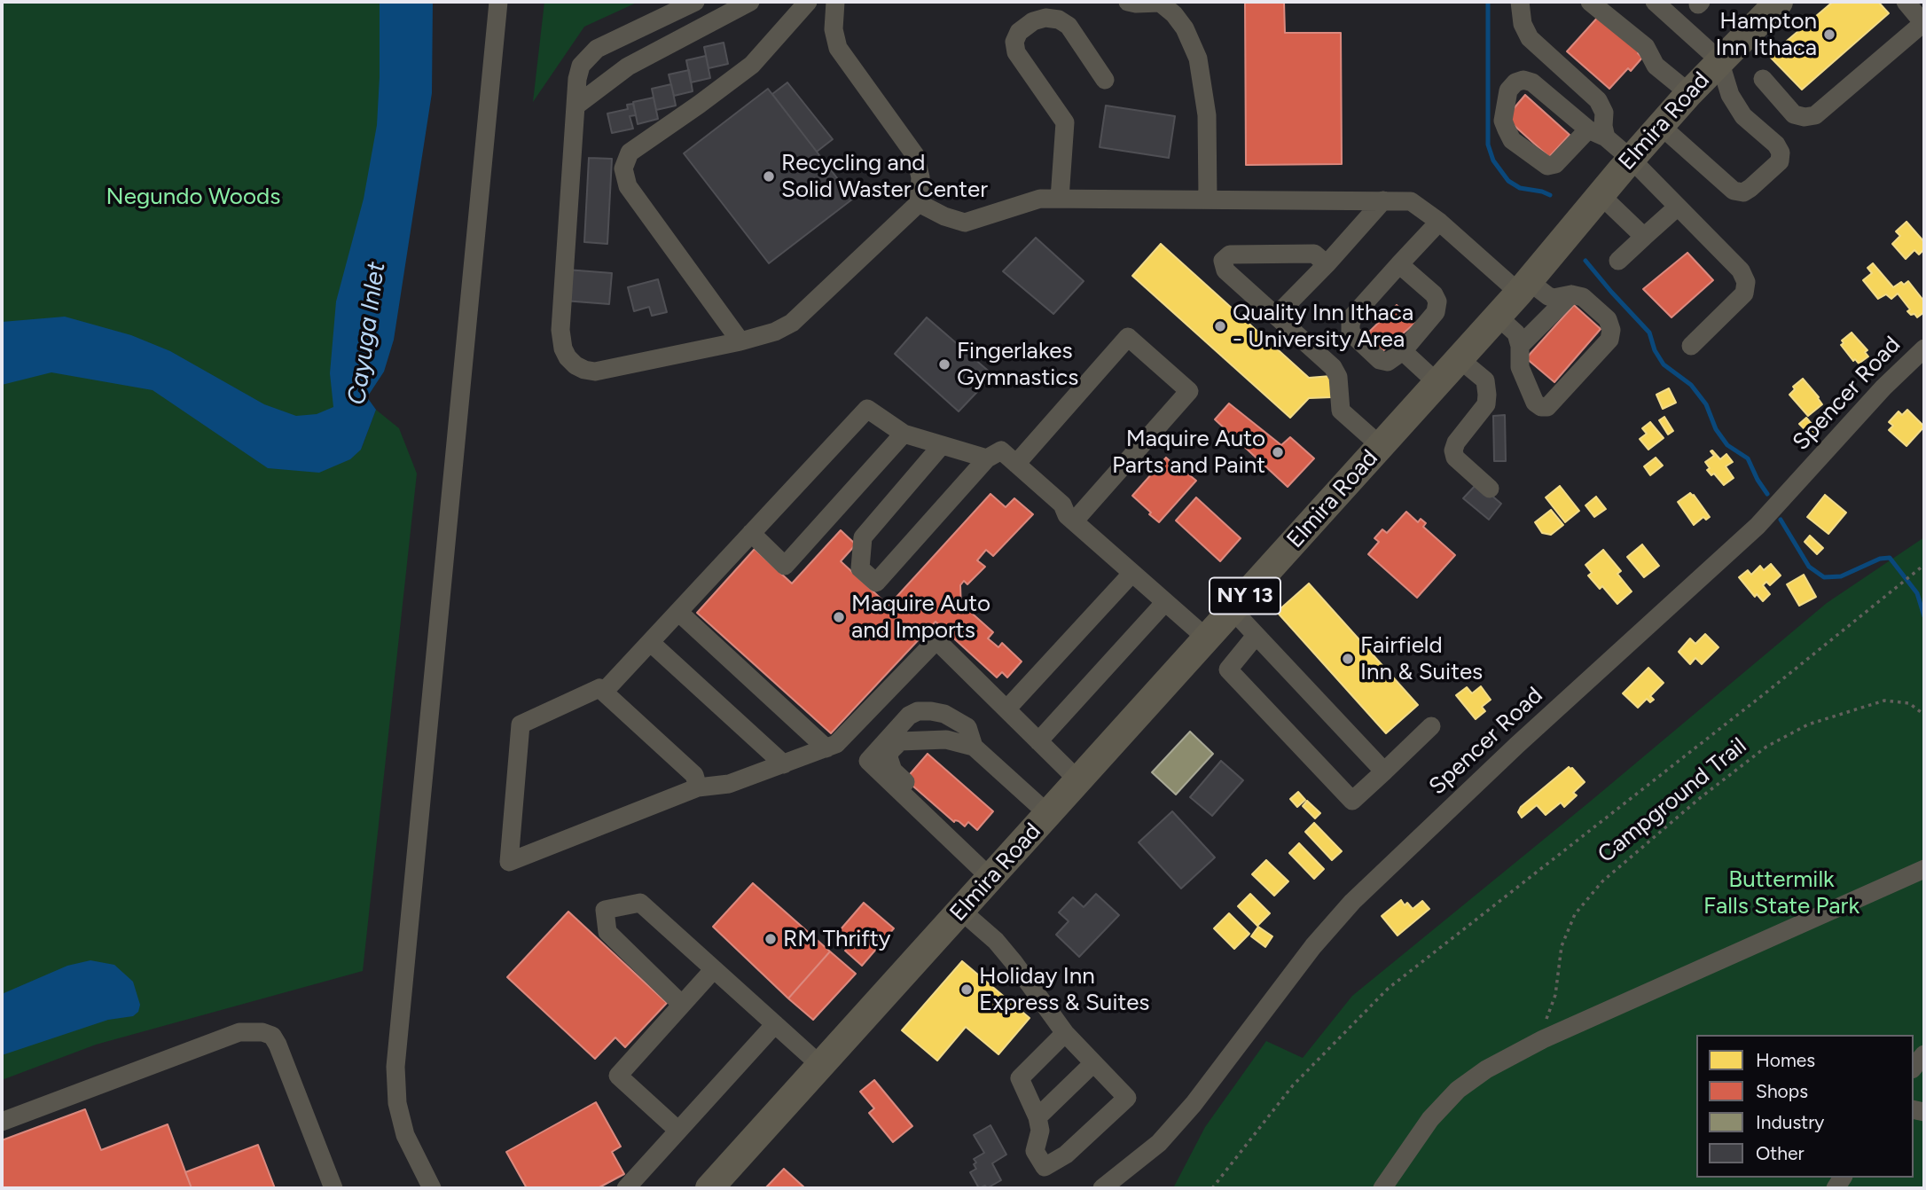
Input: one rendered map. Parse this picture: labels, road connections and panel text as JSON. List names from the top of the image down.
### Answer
{
  "streets": {
    "highway": ["Elmira Road", "NY 13"],
    "street": ["Spencer Road"],
    "path": ["Campground Trail"]
  },
  "water": ["Cayuga Inlet"],
  "parks": ["Negundo Woods", "Buttermilk Falls State Park"],
  "places": [
    "Hampton Inn Ithaca",
    "Recycling and Solid Waster Center",
    "Quality Inn Ithaca - University Area",
    "Fingerlakes Gymnastics",
    "Maquire Auto Parts and Paint",
    "Maquire Auto and Imports",
    "Fairfield Inn & Suites",
    "RM Thrifty",
    "Holiday Inn Express & Suites"
  ],
  "legend": [
    "Homes",
    "Shops",
    "Industry",
    "Other"
  ]
}
